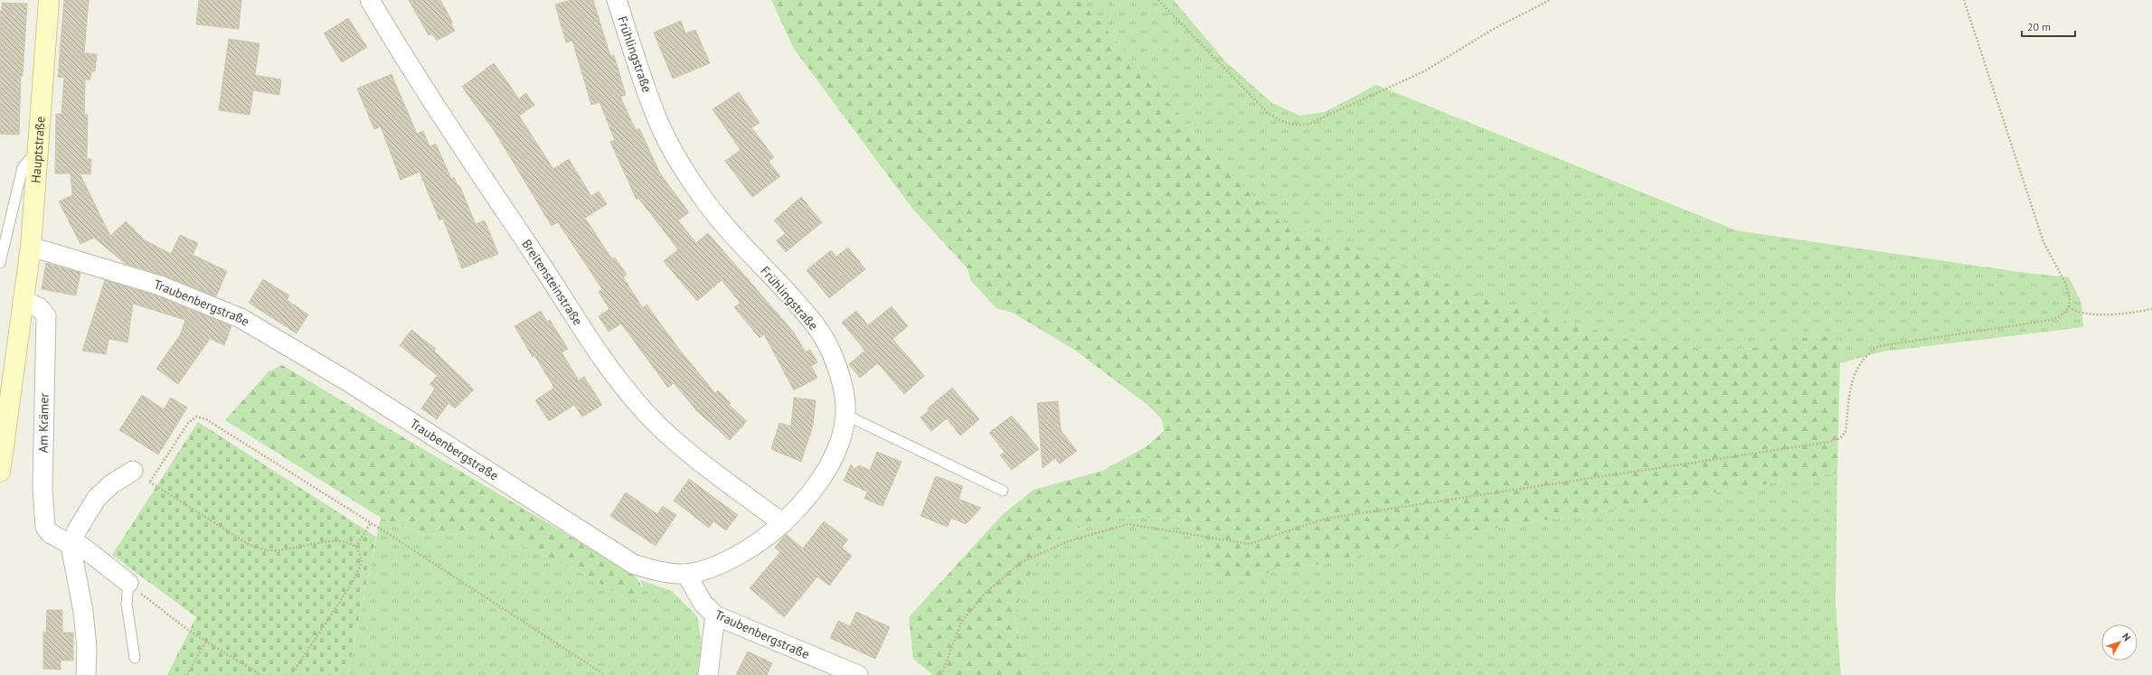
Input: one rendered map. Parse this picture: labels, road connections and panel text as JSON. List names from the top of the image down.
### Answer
{
  "streets": {
    "main road": ["Hauptstraße"],
    "street": [
      "Frühlingstraße",
      "Breitensteinstraße",
      "Traubenbergstraße",
      "Am Krämer"
    ]
  },
  "crossings": [
    ["Frühlingstraße", "Breitensteinstraße"],
    ["Frühlingstraße", "Traubenbergstraße"],
    ["Hauptstraße", "Traubenbergstraße"],
    ["Hauptstraße", "Am Krämer"]
  ],
  "scale_bar": "20 m",
  "north": "top right"
}
